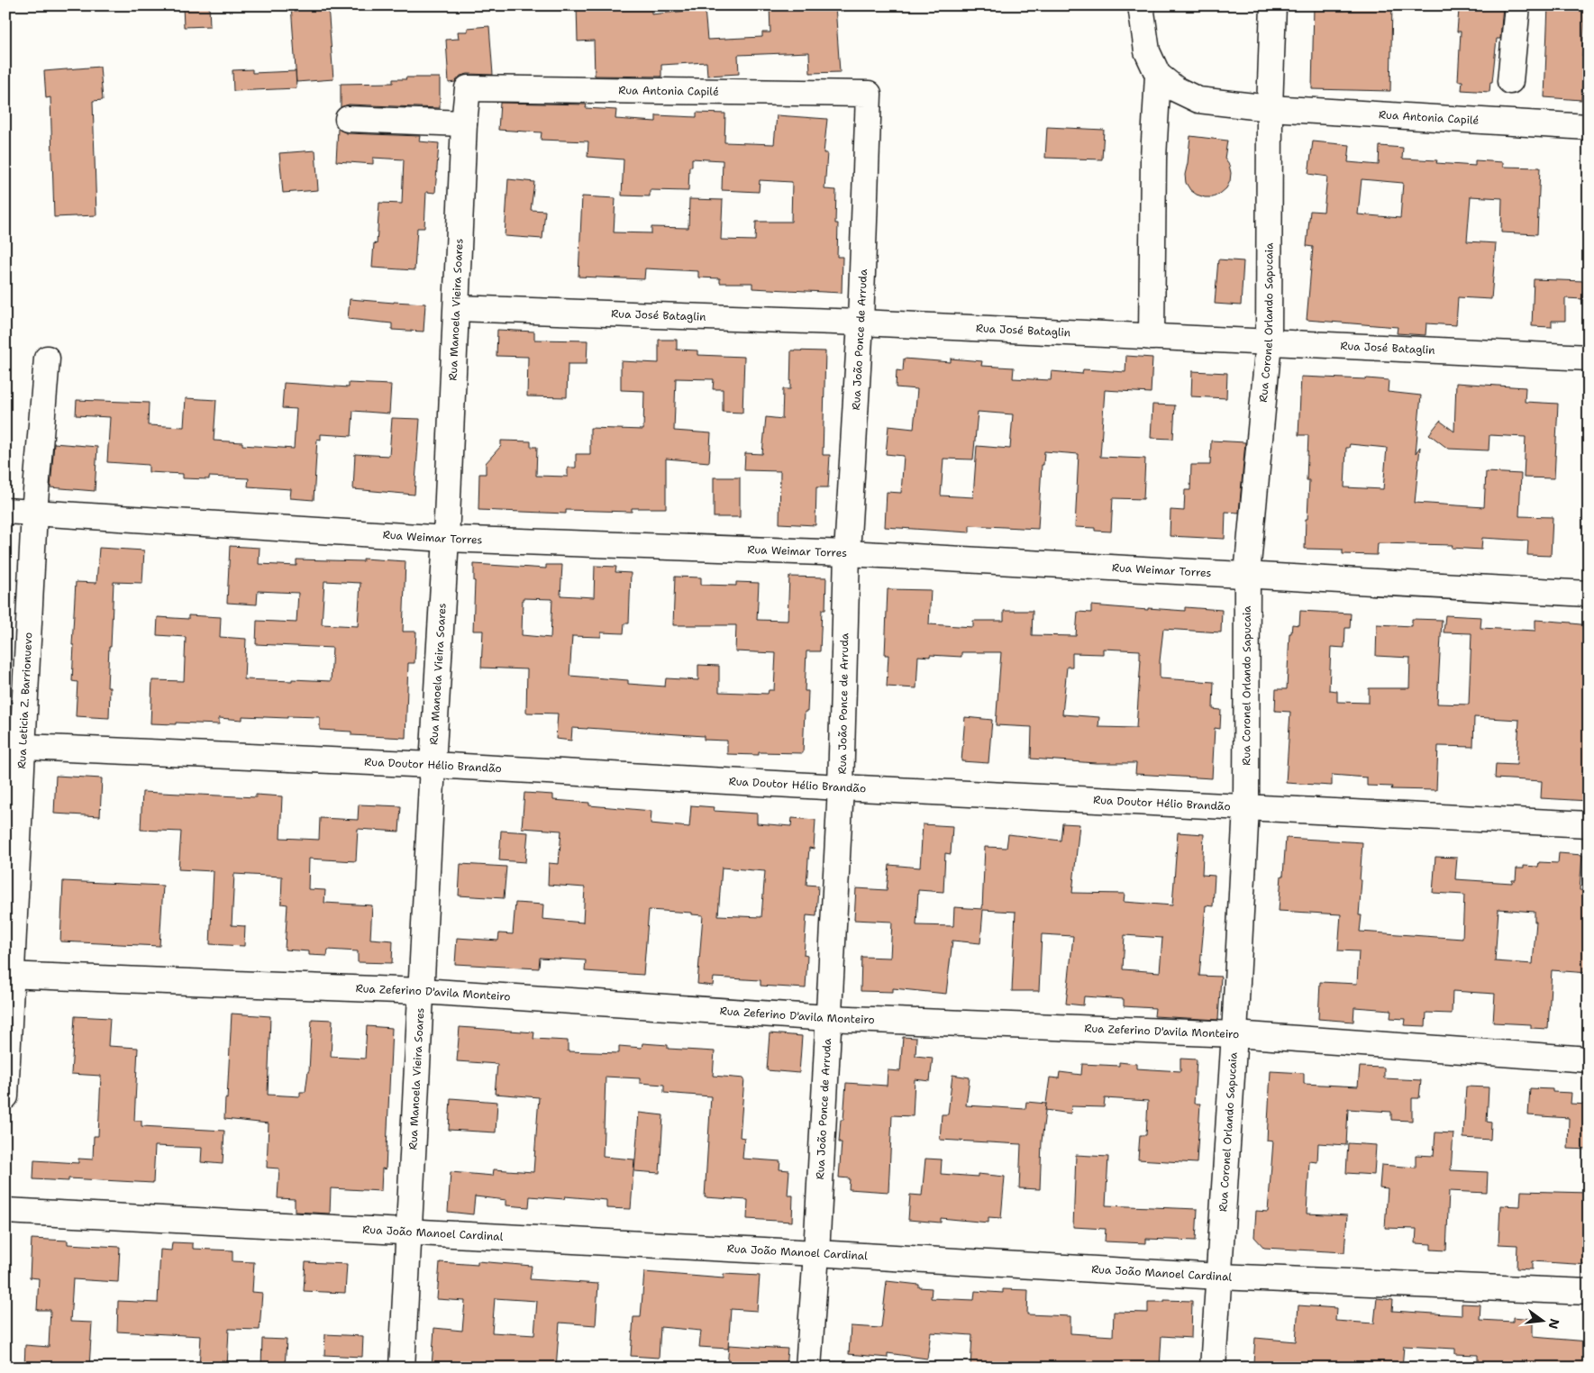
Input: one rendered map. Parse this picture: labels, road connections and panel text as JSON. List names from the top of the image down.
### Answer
{
  "streets": {
    "street": [
      "Rua Antonia Capilé",
      "Rua Manoela Vieira Soares",
      "Rua José Bataglin",
      "Rua Coronel Orlando Sapucaia",
      "Rua João Ponce de Arruda",
      "Rua Weimar Torres",
      "Rua Leticia Z. Barrionuevo",
      "Rua Doutor Hélio Brandão",
      "Rua Zeferino D'avila Monteiro",
      "Rua João Manoel Cardinal"
    ]
  },
  "crossings": [
    ["Rua Antonia Capilé", "Rua Manoela Vieira Soares"],
    ["Rua Antonia Capilé", "Rua Coronel Orlando Sapucaia"],
    ["Rua Antonia Capilé", "Rua João Ponce de Arruda"],
    ["Rua Manoela Vieira Soares", "Rua José Bataglin"],
    ["Rua Manoela Vieira Soares", "Rua Weimar Torres"],
    ["Rua Manoela Vieira Soares", "Rua Doutor Hélio Brandão"],
    ["Rua Manoela Vieira Soares", "Rua Zeferino D'avila Monteiro"],
    ["Rua Manoela Vieira Soares", "Rua João Manoel Cardinal"],
    ["Rua José Bataglin", "Rua Coronel Orlando Sapucaia"],
    ["Rua José Bataglin", "Rua João Ponce de Arruda"],
    ["Rua Coronel Orlando Sapucaia", "Rua Weimar Torres"],
    ["Rua Coronel Orlando Sapucaia", "Rua Doutor Hélio Brandão"],
    ["Rua Coronel Orlando Sapucaia", "Rua Zeferino D'avila Monteiro"],
    ["Rua Coronel Orlando Sapucaia", "Rua João Manoel Cardinal"],
    ["Rua João Ponce de Arruda", "Rua Weimar Torres"],
    ["Rua João Ponce de Arruda", "Rua Doutor Hélio Brandão"],
    ["Rua João Ponce de Arruda", "Rua Zeferino D'avila Monteiro"],
    ["Rua João Ponce de Arruda", "Rua João Manoel Cardinal"],
    ["Rua Weimar Torres", "Rua Leticia Z. Barrionuevo"],
    ["Rua Leticia Z. Barrionuevo", "Rua Doutor Hélio Brandão"],
    ["Rua Leticia Z. Barrionuevo", "Rua Zeferino D'avila Monteiro"]
  ],
  "north": "right"
}
